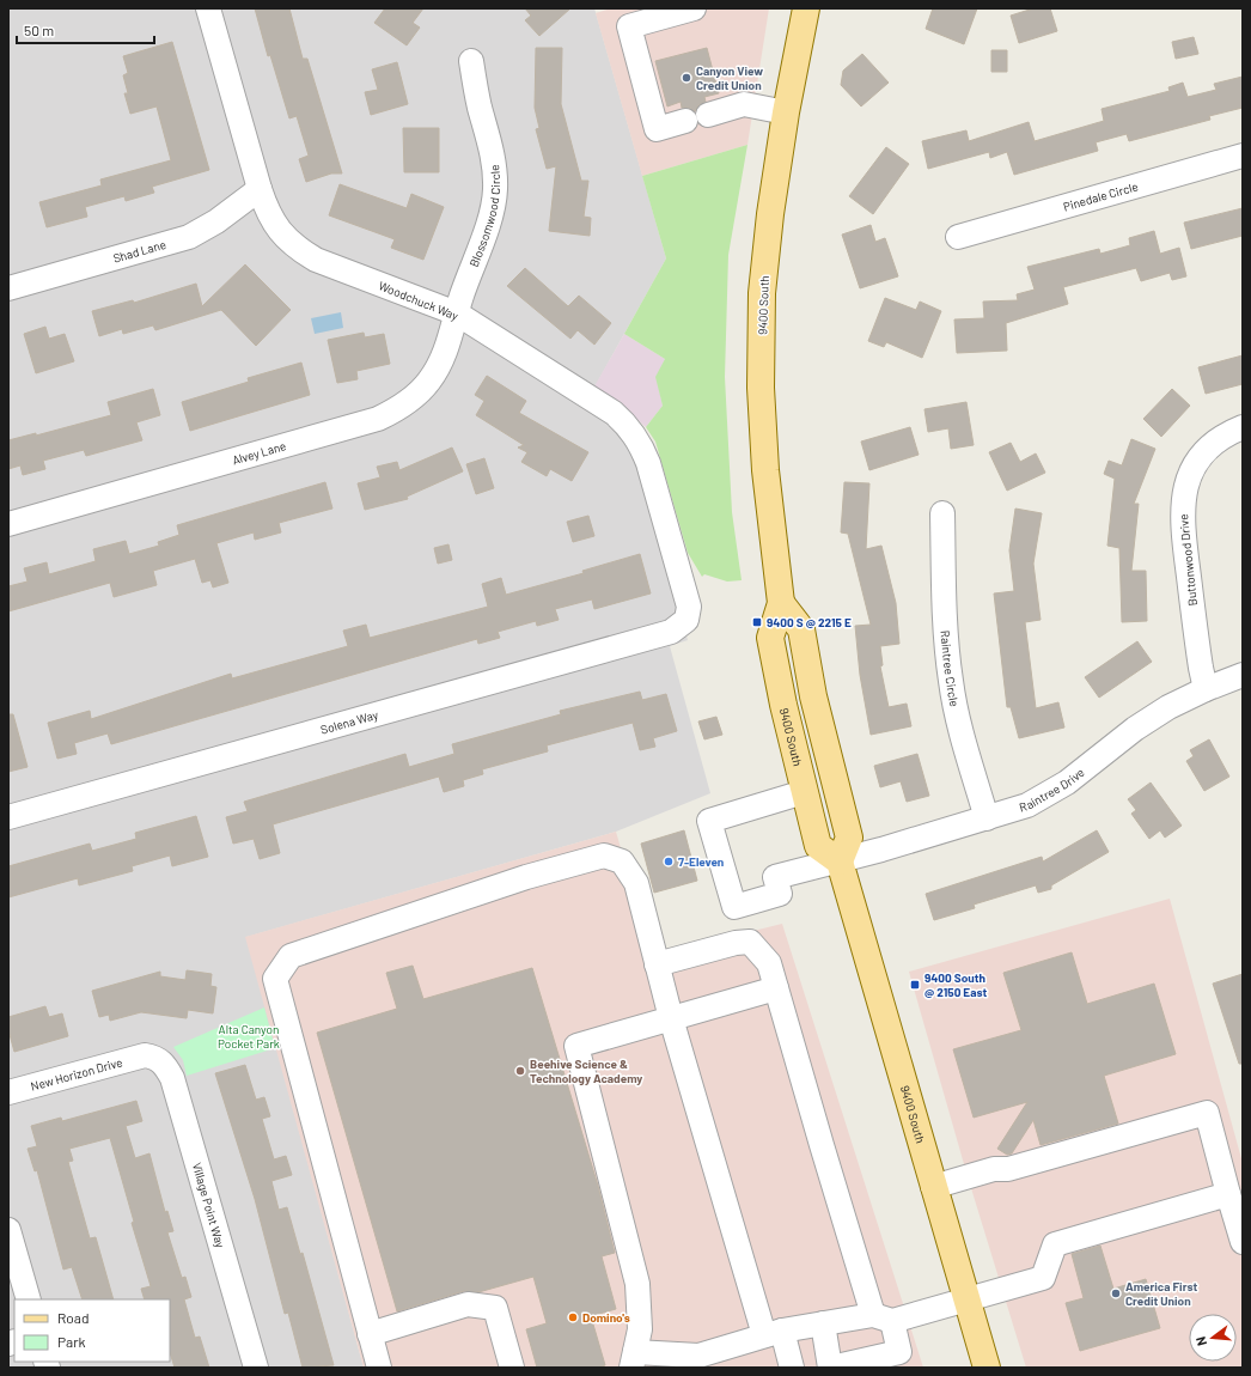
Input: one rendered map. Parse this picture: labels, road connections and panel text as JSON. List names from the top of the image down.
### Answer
{
  "streets": {
    "main road": ["9400 South"],
    "street": [
      "Pinedale Circle",
      "Blossomwood Circle",
      "Shad Lane",
      "Woodchuck Way",
      "Alvey Lane",
      "Buttonwood Drive",
      "Raintree Circle",
      "Solena Way",
      "Raintree Drive",
      "New Horizon Drive",
      "Village Point Way"
    ]
  },
  "crossings": [
    ["Blossomwood Circle", "Woodchuck Way"],
    ["Blossomwood Circle", "Alvey Lane"],
    ["Shad Lane", "Woodchuck Way"],
    ["Woodchuck Way", "Alvey Lane"],
    ["Woodchuck Way", "Solena Way"],
    ["9400 South", "Raintree Drive"],
    ["Buttonwood Drive", "Raintree Drive"],
    ["Raintree Circle", "Raintree Drive"],
    ["New Horizon Drive", "Village Point Way"]
  ],
  "parks": ["Alta Canyon Pocket Park"],
  "places": {
    "other": [
      "Canyon View Credit Union",
      "7-Eleven",
      "Beehive Science & Technology Academy",
      "America First Credit Union",
      "Domino's"
    ],
    "transit": ["9400 S @ 2215 E", "9400 South @ 2150 East"]
  },
  "legend": ["Road", "Park"],
  "scale_bar": "50 m",
  "north": "left"
}
